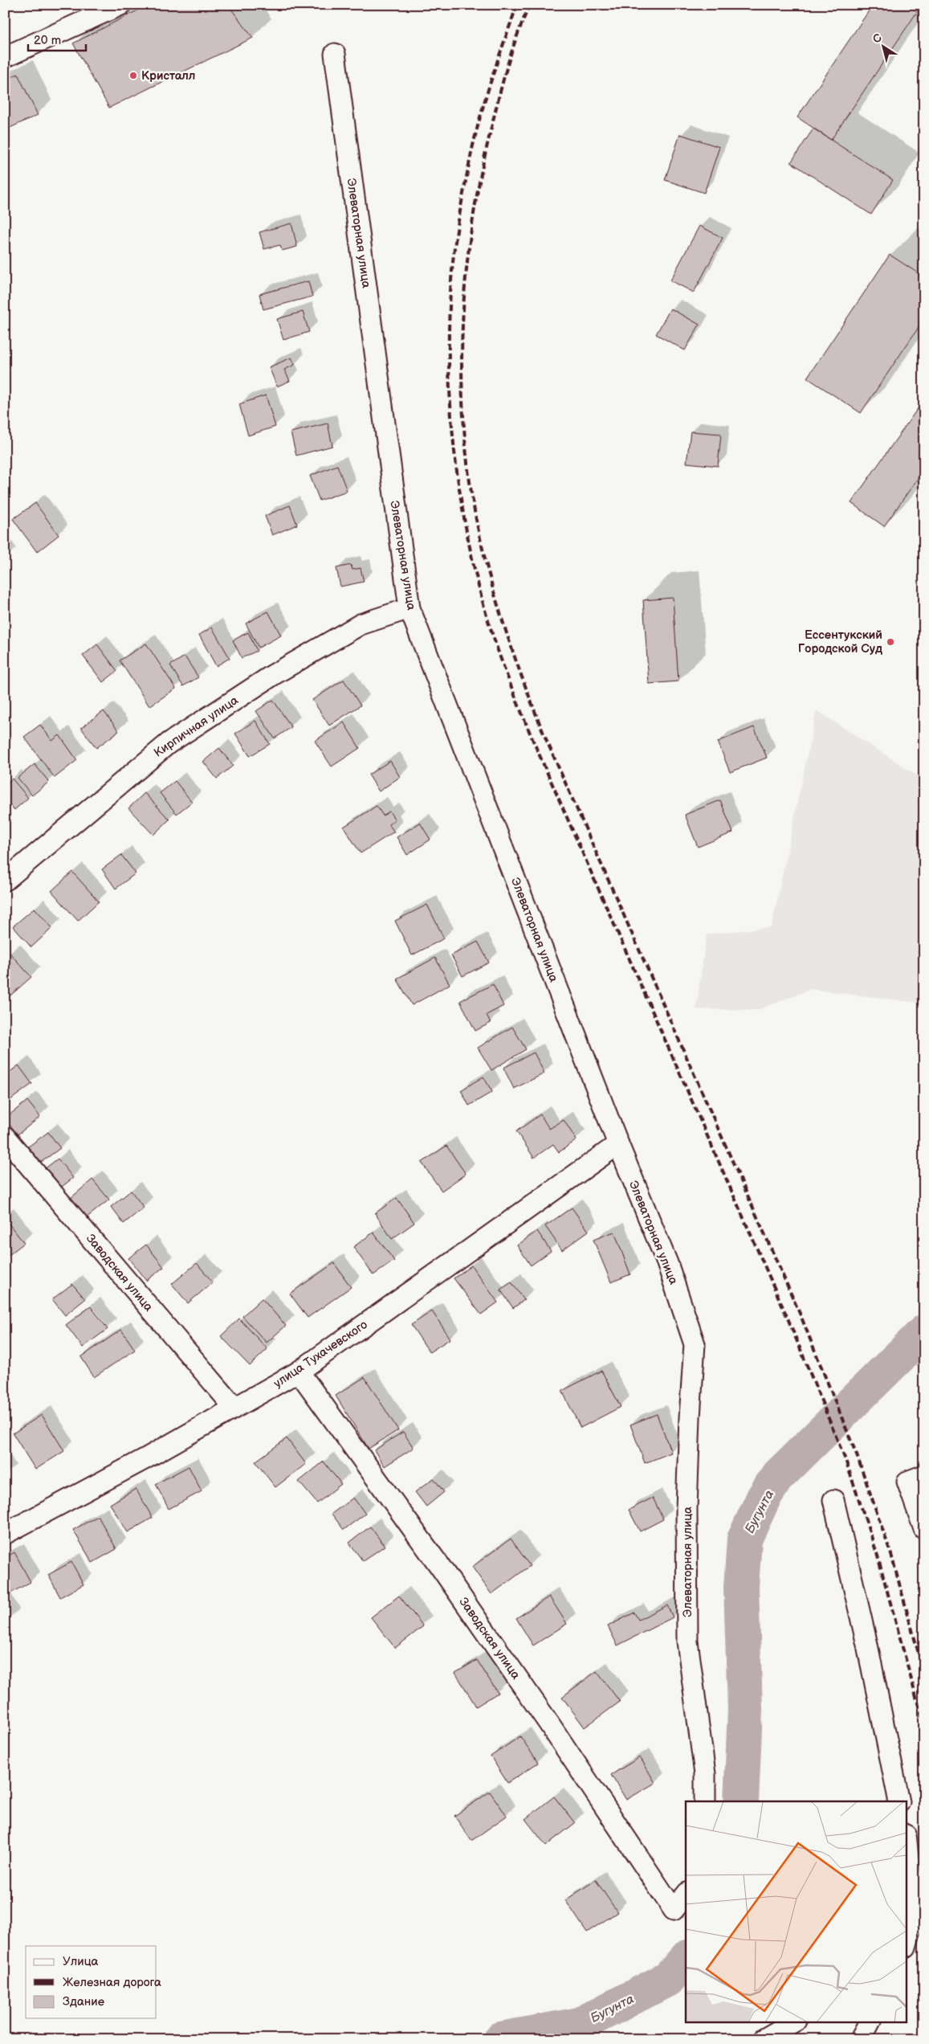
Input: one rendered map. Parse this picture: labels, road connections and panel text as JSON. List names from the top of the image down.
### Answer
{
  "streets": {
    "street": [
      "Элеваторная улица",
      "Кирпичная улица",
      "Заводская улица",
      "улица Тухачевского"
    ]
  },
  "crossings": [
    ["Элеваторная улица", "Кирпичная улица"],
    ["Элеваторная улица", "улица Тухачевского"],
    ["Заводская улица", "улица Тухачевского"]
  ],
  "water": ["Бугунта"],
  "places": ["Кристалл", "Ессентукский Городской Суд"],
  "legend": ["Улица", "Железная дорога", "Здание"],
  "scale_bar": "20 m",
  "north": "top left"
}
